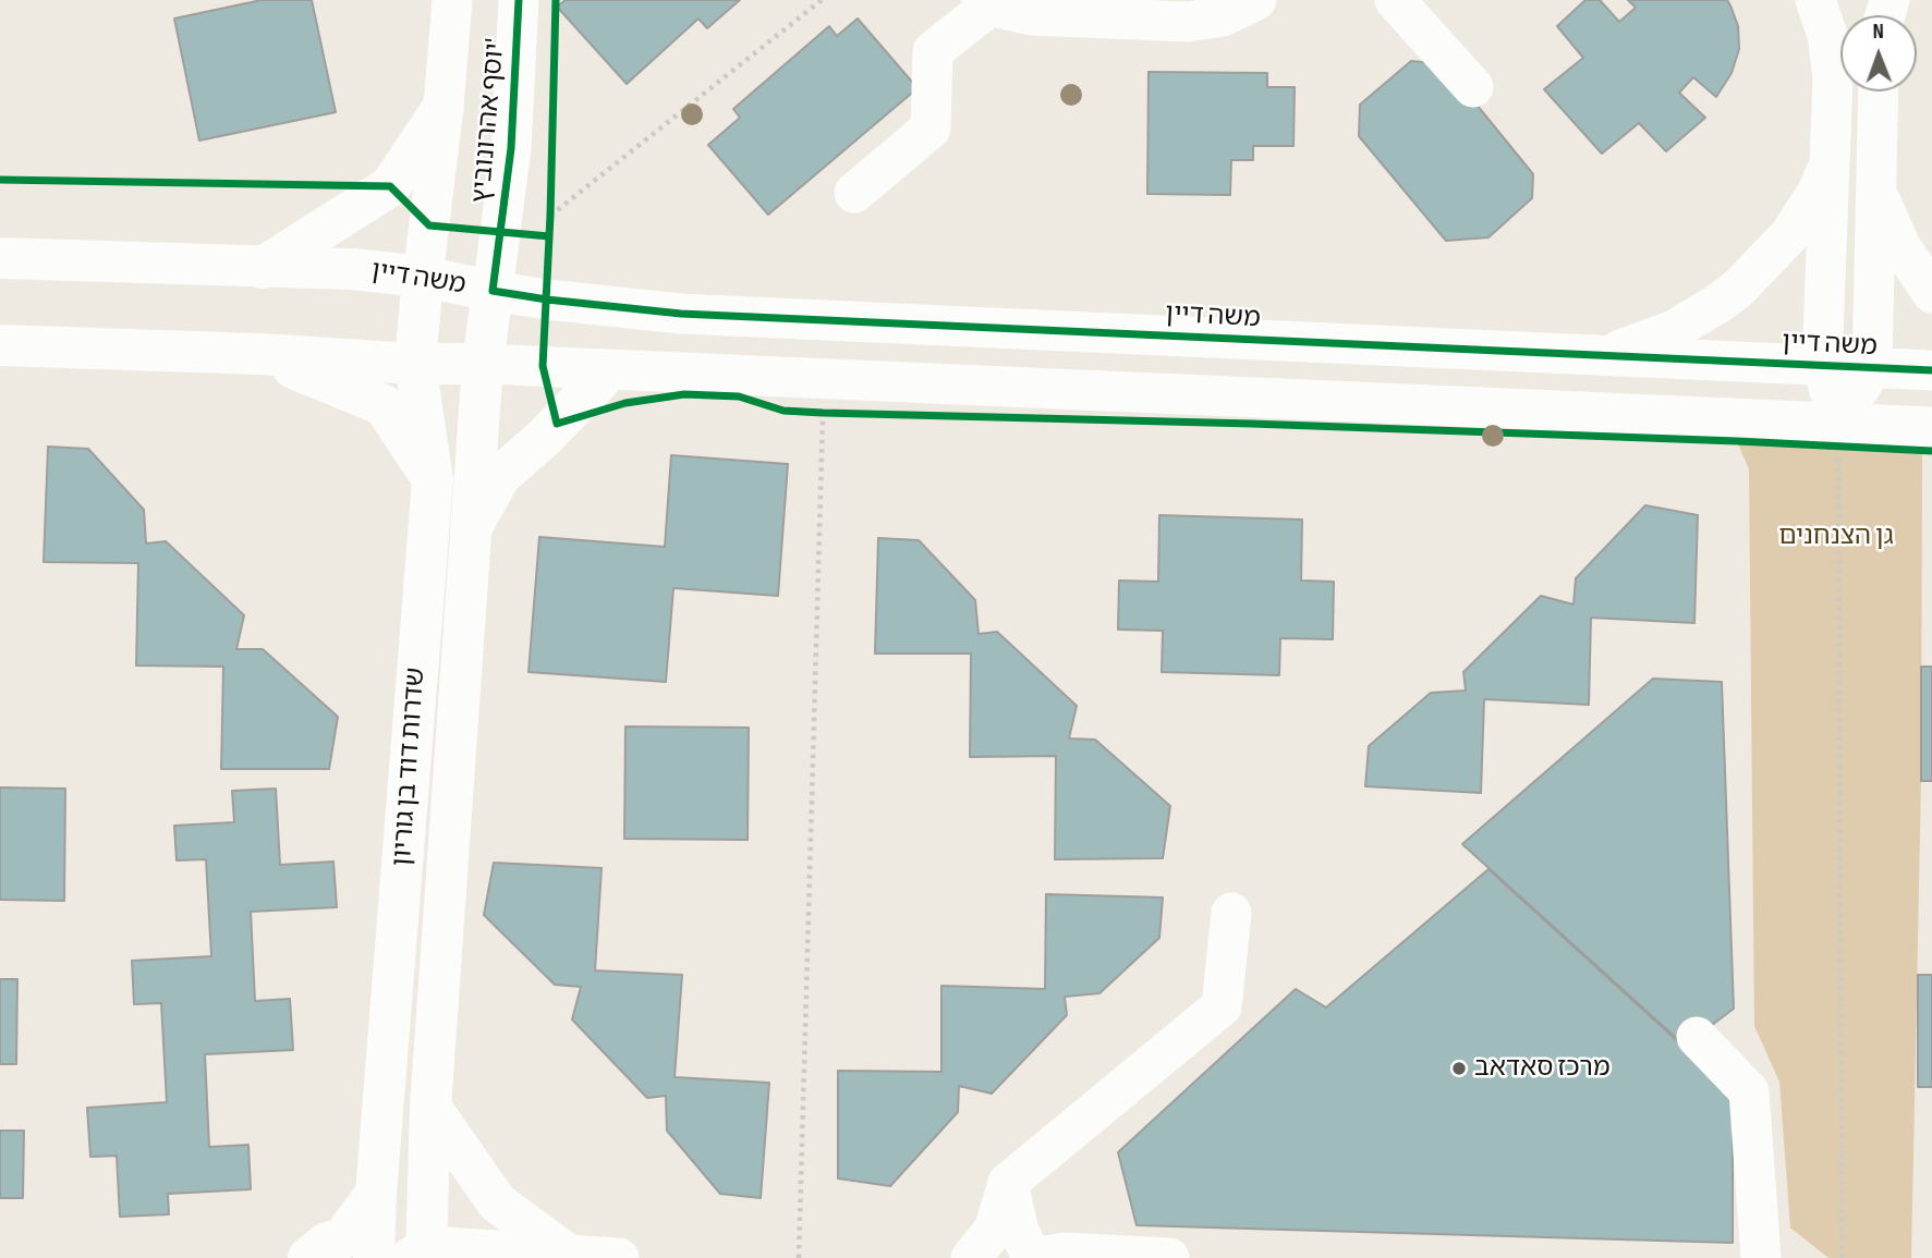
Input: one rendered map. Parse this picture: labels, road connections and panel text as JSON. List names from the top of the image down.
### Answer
{
  "streets": {
    "main road": ["משה דיין", "שדרות דוד בן גוריון"],
    "street": ["יוסף אהרונוביץ'"]
  },
  "crossings": [
    ["יוסף אהרונוביץ'", "משה דיין"],
    ["יוסף אהרונוביץ'", "שדרות דוד בן גוריון"],
    ["משה דיין", "שדרות דוד בן גוריון"]
  ],
  "parks": ["גן הצנחנים"],
  "places": ["מרכז סאדאב"],
  "north": "top"
}
